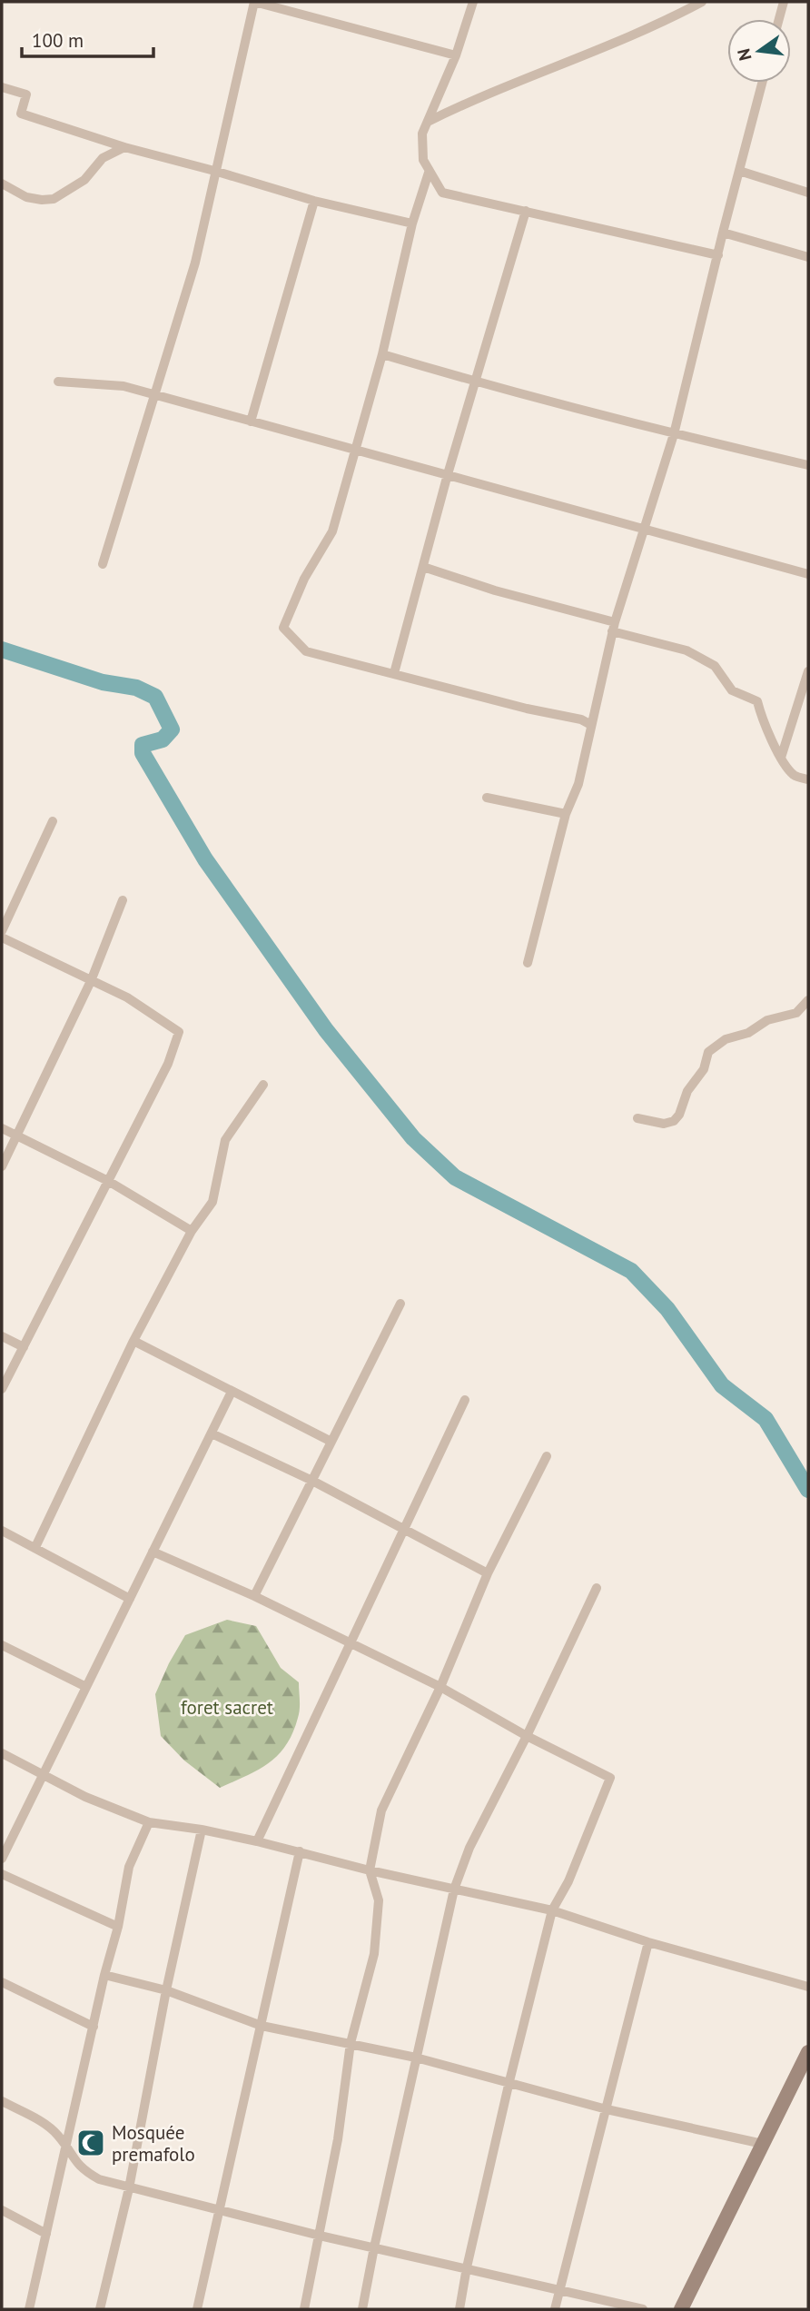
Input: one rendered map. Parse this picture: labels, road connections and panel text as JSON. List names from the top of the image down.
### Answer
{
  "parks": ["foret sacret"],
  "places": {
    "mosque": ["Mosquée premafolo"]
  },
  "scale_bar": "100 m",
  "north": "left"
}
